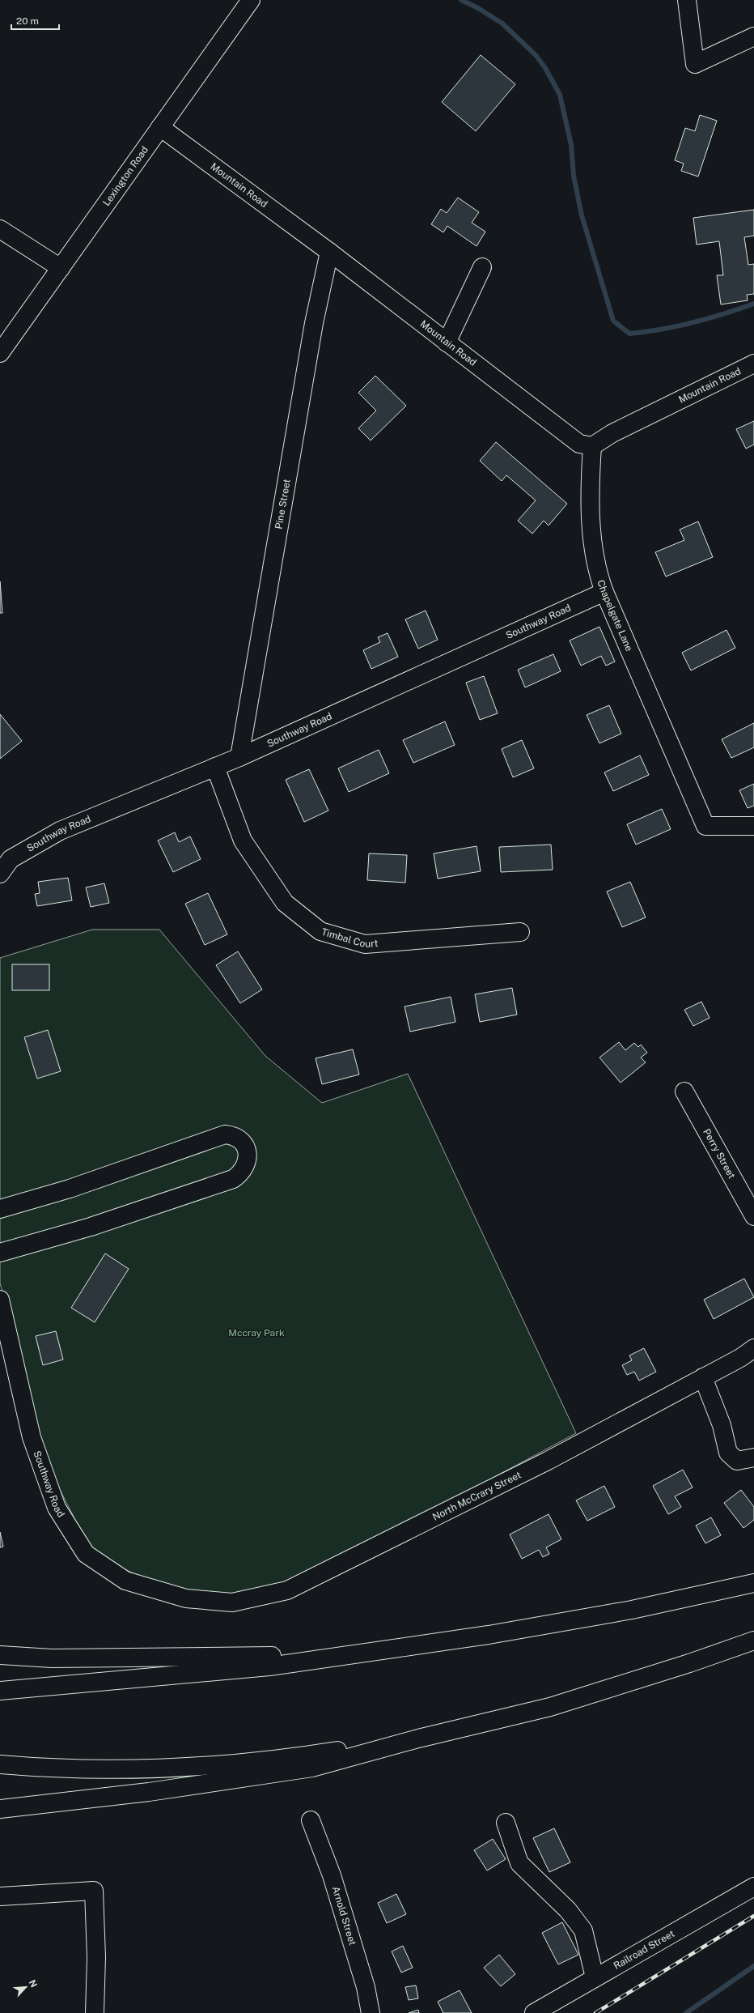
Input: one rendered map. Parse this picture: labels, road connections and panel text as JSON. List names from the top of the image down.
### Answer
{
  "streets": {
    "main road": [
      "Lexington Road",
      "Mountain Road",
      "Pine Street",
      "Chapelgate Lane",
      "Southway Road",
      "Timbal Court",
      "Perry Street",
      "North McCrary Street",
      "Arnold Street",
      "Railroad Street"
    ]
  },
  "crossings": [
    ["Lexington Road", "Mountain Road"],
    ["Mountain Road", "Pine Street"],
    ["Mountain Road", "Chapelgate Lane"],
    ["Pine Street", "Southway Road"],
    ["Chapelgate Lane", "Southway Road"],
    ["Southway Road", "Timbal Court"],
    ["Southway Road", "North McCrary Street"]
  ],
  "parks": ["Mccray Park"],
  "scale_bar": "20 m",
  "north": "top right"
}
